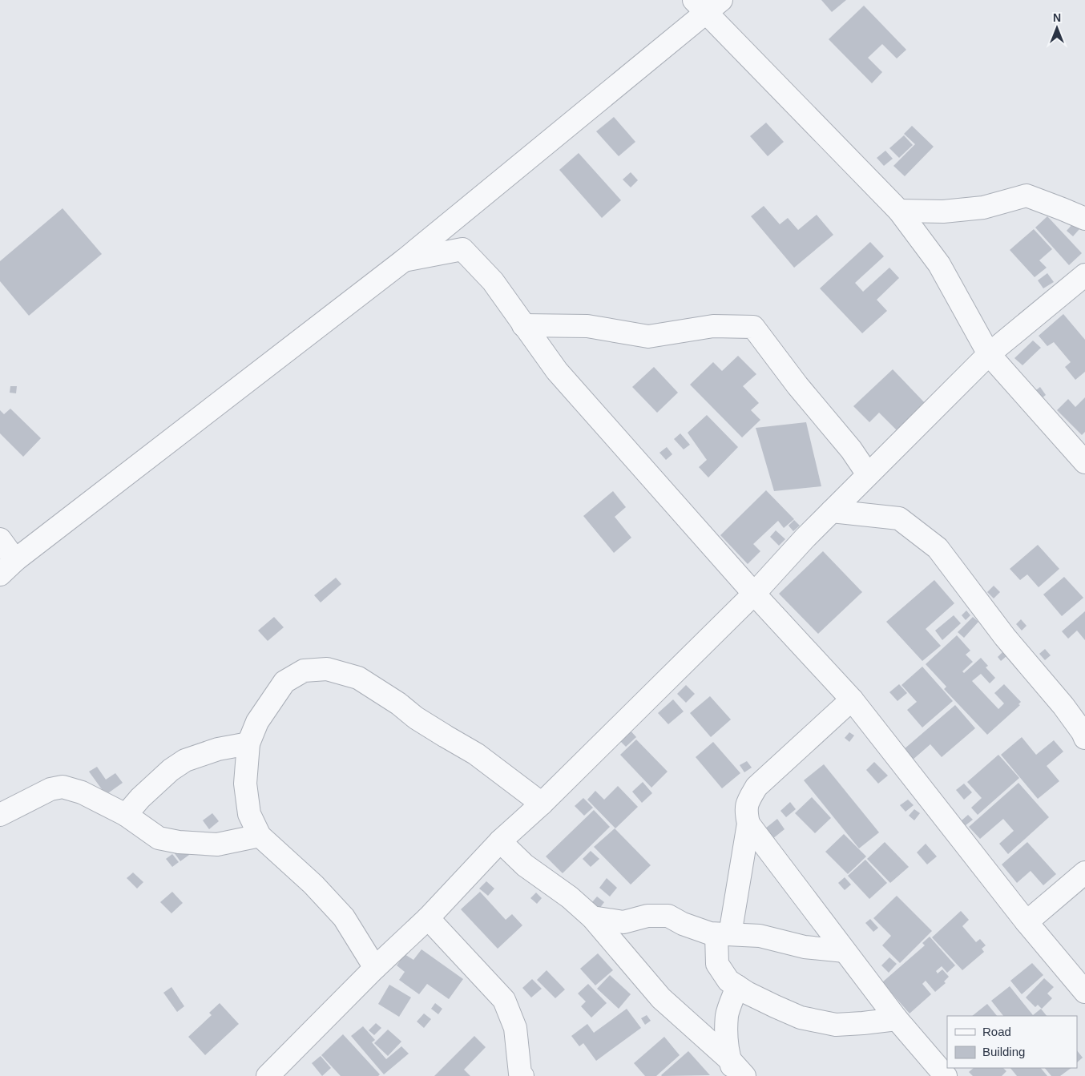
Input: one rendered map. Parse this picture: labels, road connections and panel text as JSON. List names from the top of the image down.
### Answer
{
  "legend": ["Road", "Building"],
  "north": "top"
}
